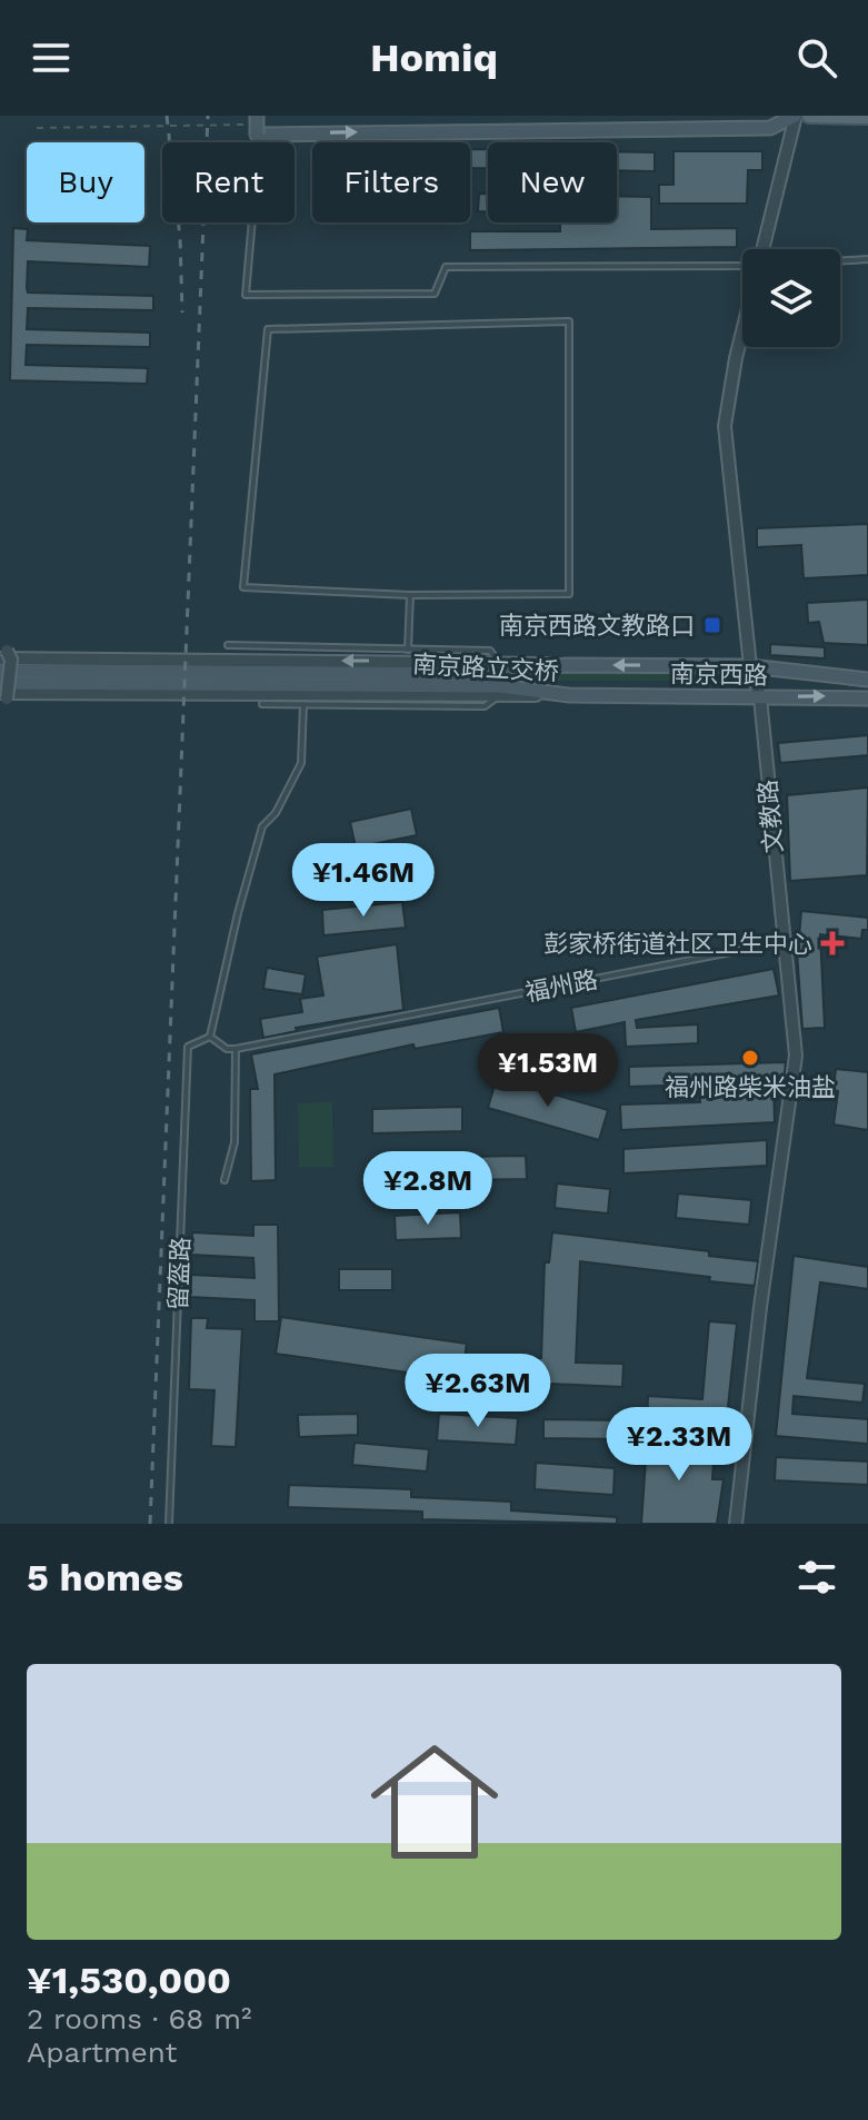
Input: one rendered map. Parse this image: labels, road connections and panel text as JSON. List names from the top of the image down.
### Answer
{
  "streets": {
    "main road": ["南京路立交桥", "南京西路"],
    "street": ["文教路"],
    "lane": ["福州路", "留盔路"]
  },
  "crossings": [
    ["南京路立交桥", "南京西路"],
    ["南京西路", "文教路"],
    ["文教路", "福州路"]
  ],
  "places": {
    "transit": ["南京西路文教路口"],
    "health": ["彭家桥街道社区卫生中心"],
    "other": ["福州路柴米油盐"]
  },
  "page": {
    "header": "Homiq",
    "chip": [
      "Buy",
      "Rent",
      "Filters",
      "New"
    ],
    "price": [
      "¥1.46M",
      "¥1.53M",
      "¥2.8M",
      "¥2.63M",
      "¥2.33M"
    ],
    "heading": "5 homes",
    "list": [
      {
        "name": "¥1,530,000",
        "note": "2 rooms · 68 m² · Apartment"
      }
    ]
  }
}
